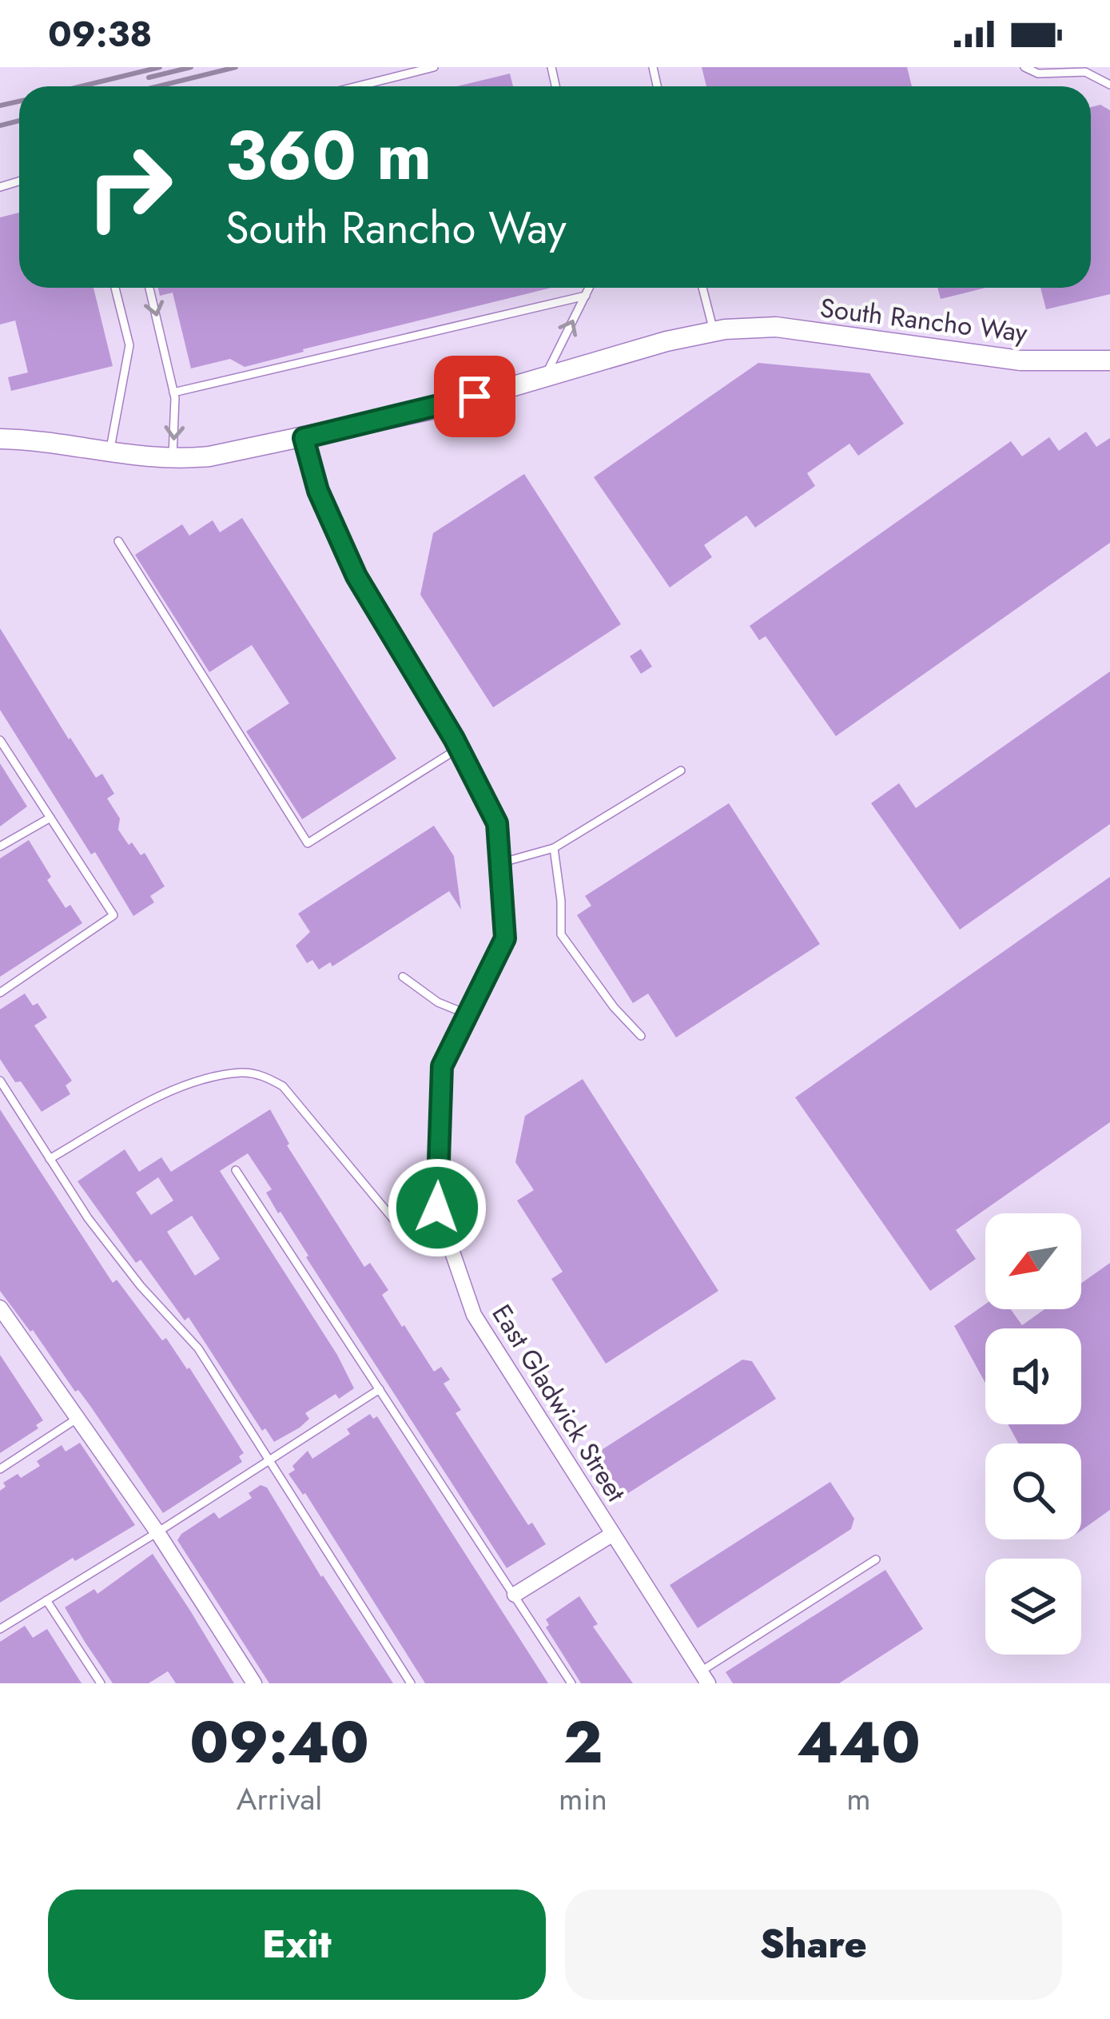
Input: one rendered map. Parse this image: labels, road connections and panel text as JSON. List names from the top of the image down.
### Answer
{
  "streets": {
    "street": ["South Rancho Way", "East Gladwick Street"]
  },
  "crossings": [
    ["South Rancho Way", "East Gladwick Street"]
  ],
  "north": "bottom left",
  "page": {
    "status": "09:38",
    "turn": ["360 m", "South Rancho Way"],
    "eta": [
      "09:40",
      "Arrival",
      "2",
      "min",
      "440",
      "m"
    ],
    "buttons": ["Exit", "Share"]
  }
}
